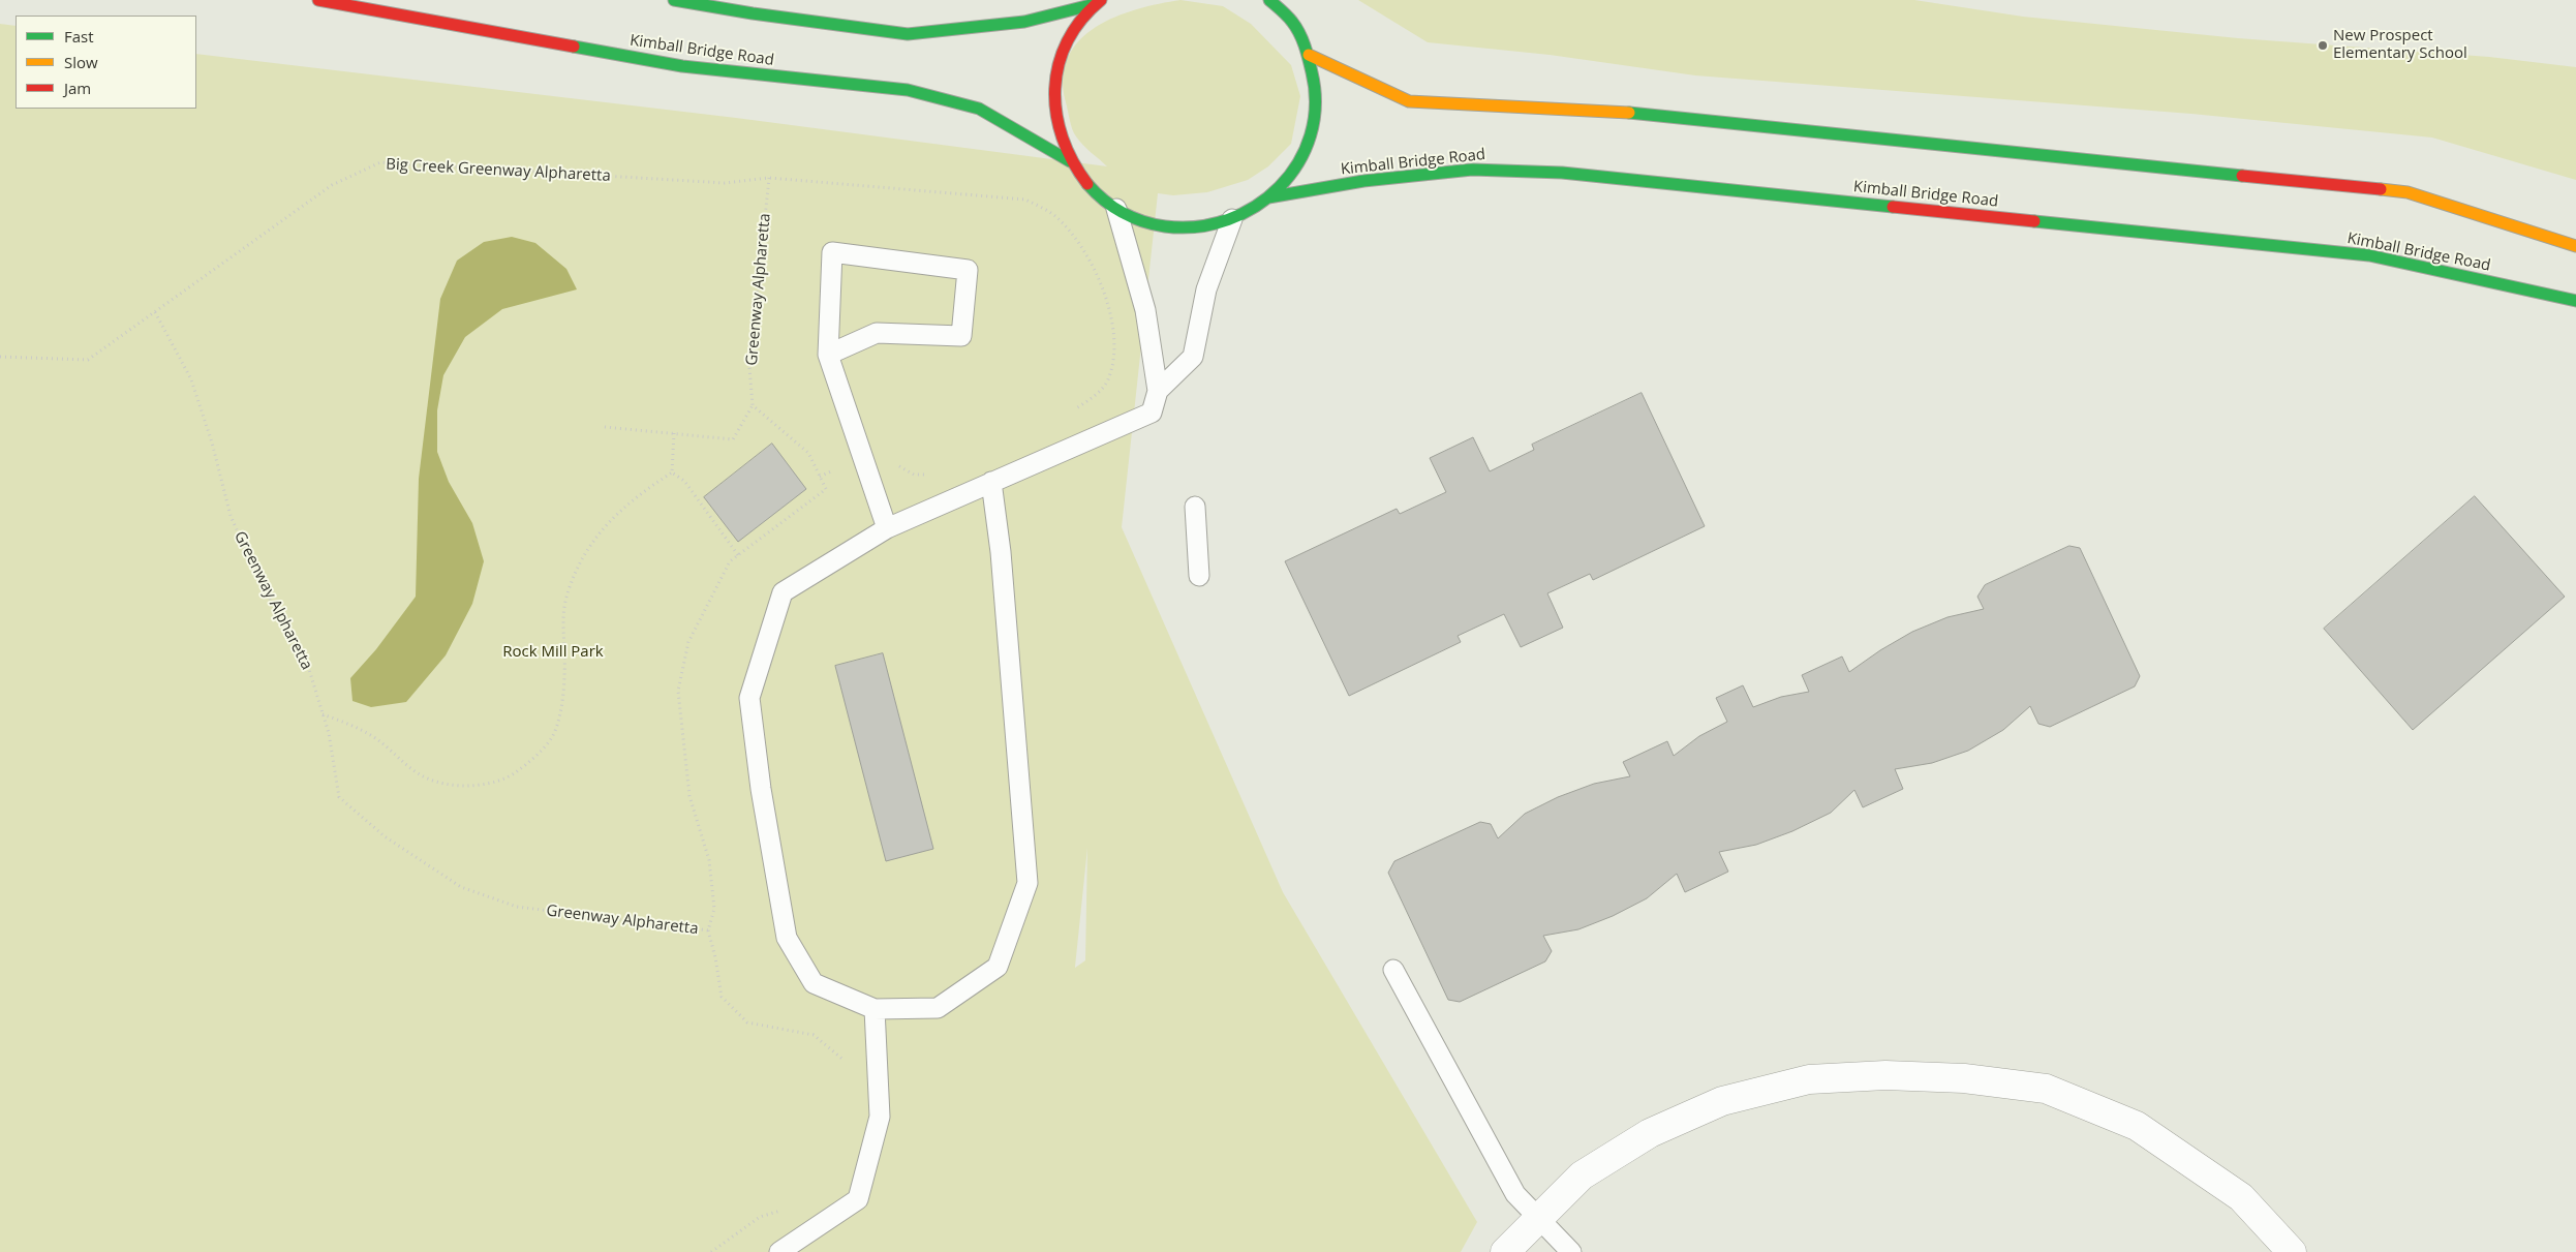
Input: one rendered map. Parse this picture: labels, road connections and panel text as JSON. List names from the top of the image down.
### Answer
{
  "streets": {
    "street": ["Kimball Bridge Road"],
    "path": ["Big Creek Greenway Alpharetta", "Greenway Alpharetta"]
  },
  "crossings": [
    ["Big Creek Greenway Alpharetta", "Greenway Alpharetta"]
  ],
  "parks": ["Rock Mill Park"],
  "places": ["New Prospect Elementary School"],
  "legend": ["Fast", "Slow", "Jam"]
}
